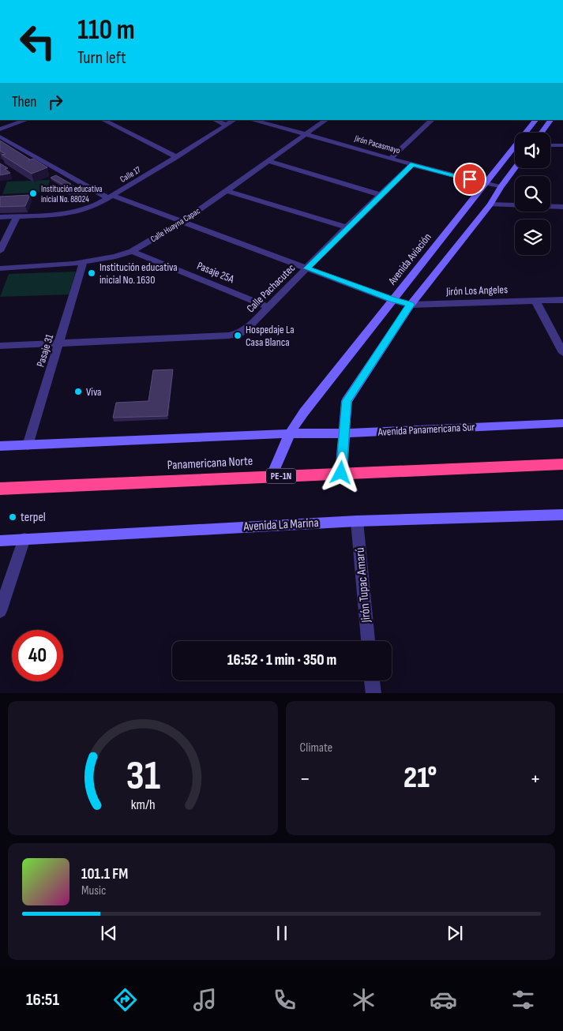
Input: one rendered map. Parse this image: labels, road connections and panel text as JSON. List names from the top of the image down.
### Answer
{
  "streets": {
    "highway": ["Panamericana Norte", "PE-1N"],
    "street": [
      "Jirón Pacasmayo",
      "Calle 17",
      "Calle Huayna Capac",
      "Avenida Aviación",
      "Pasaje 25A",
      "Calle Pachacutec",
      "Jirón Los Angeles",
      "Pasaje 31",
      "Avenida Panamericana Sur",
      "Avenida La Marina",
      "Jirón Tupac Amarú"
    ]
  },
  "crossings": [
    ["Jirón Pacasmayo", "Calle Huayna Capac"],
    ["Jirón Pacasmayo", "Avenida Aviación"],
    ["Jirón Pacasmayo", "Calle Pachacutec"],
    ["Calle 17", "Jirón Los Angeles"],
    ["Calle Huayna Capac", "Pasaje 25A"],
    ["Calle Huayna Capac", "Jirón Los Angeles"],
    ["Calle Huayna Capac", "Pasaje 31"],
    ["Avenida Aviación", "Jirón Los Angeles"],
    ["Avenida Aviación", "Avenida Panamericana Sur"],
    ["Avenida Aviación", "Panamericana Norte"],
    ["Pasaje 25A", "Calle Pachacutec"],
    ["Calle Pachacutec", "Jirón Los Angeles"],
    ["Calle Pachacutec", "Pasaje 31"],
    ["Pasaje 31", "Avenida Panamericana Sur"],
    ["Avenida La Marina", "Jirón Tupac Amarú"]
  ],
  "places": [
    "Institución educativa inicial No. 88024",
    "Institución educativa inicial No. 1630",
    "Hospedaje La Casa Blanca",
    "Viva",
    "terpel"
  ],
  "page": {
    "turn": ["110 m", "Turn left"],
    "then": "Then",
    "limit": "40",
    "trip": "16:52 · 1 min · 350 m",
    "tile": "Climate",
    "heat": ["−", "21°", "+"],
    "song": ["101.1 FM", "Music"],
    "tabs": "16:51",
    "gauge": ["31", "km/h"]
  }
}
